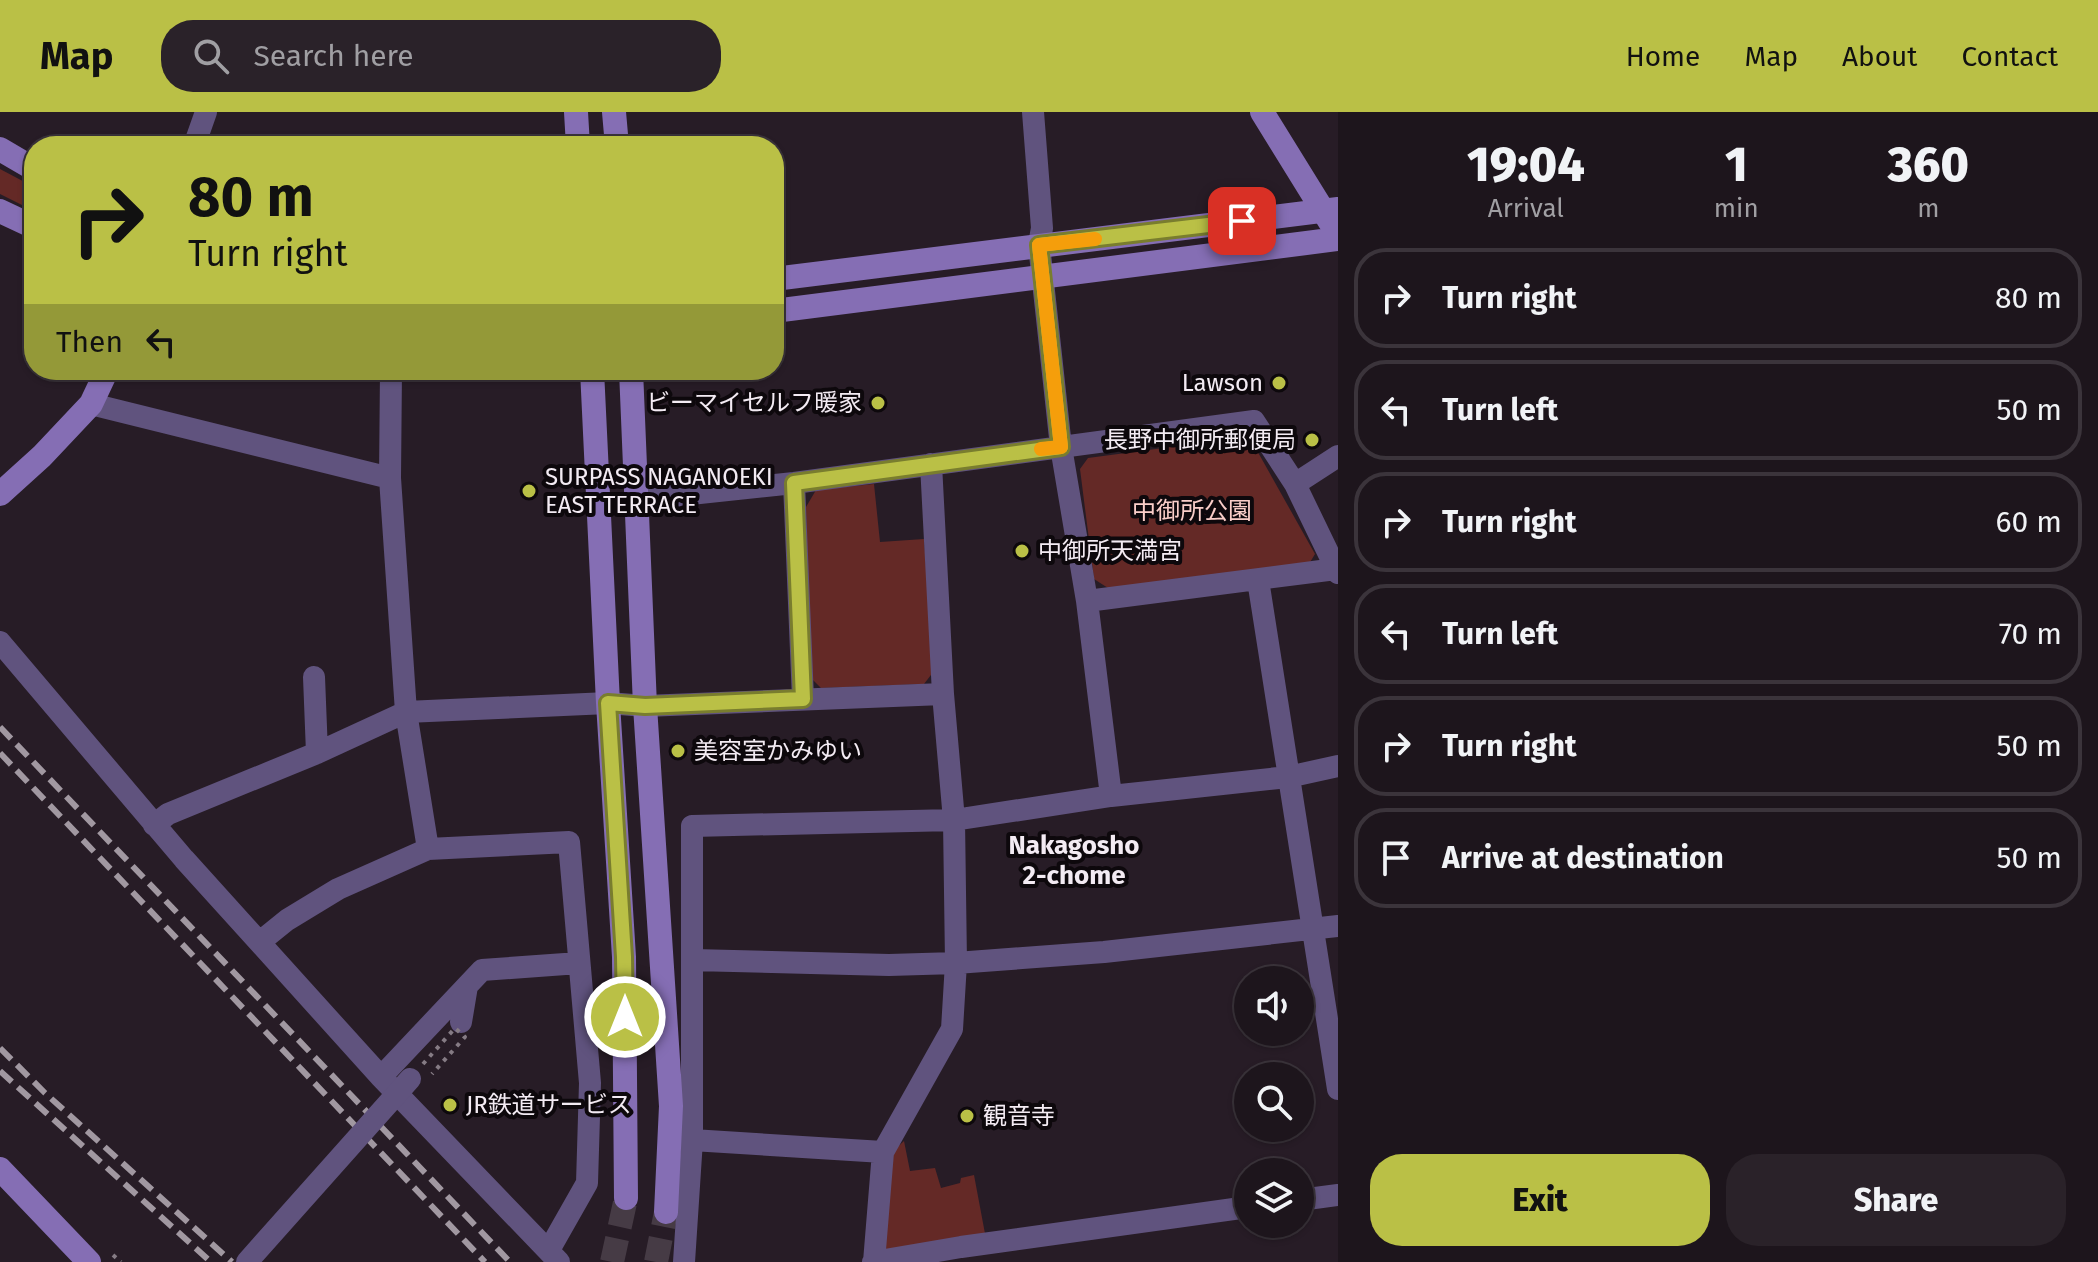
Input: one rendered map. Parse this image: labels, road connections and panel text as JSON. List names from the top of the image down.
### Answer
{
  "districts": ["Nakagosho 2-chome"],
  "parks": ["中御所公園"],
  "places": [
    "Lawson",
    "ビーマイセルフ暖家",
    "長野中御所郵便局",
    "SURPASS NAGANOEKI EAST TERRACE",
    "中御所天満宮",
    "美容室かみゆい",
    "JR鉄道サービス",
    "観音寺"
  ],
  "page": {
    "header": "Map",
    "search": "Search here",
    "nav": [
      "Home",
      "Map",
      "About",
      "Contact"
    ],
    "eta": [
      "19:04",
      "Arrival",
      "1",
      "min",
      "360",
      "m"
    ],
    "turn": ["80 m", "Turn right"],
    "list": [
      {
        "name": "Turn right",
        "value": "80 m"
      },
      {
        "name": "Turn left",
        "value": "50 m"
      },
      {
        "name": "Turn right",
        "value": "60 m"
      },
      {
        "name": "Turn left",
        "value": "70 m"
      },
      {
        "name": "Turn right",
        "value": "50 m"
      },
      {
        "name": "Arrive at destination",
        "value": "50 m"
      }
    ],
    "then": "Then",
    "buttons": ["Exit", "Share"]
  }
}
